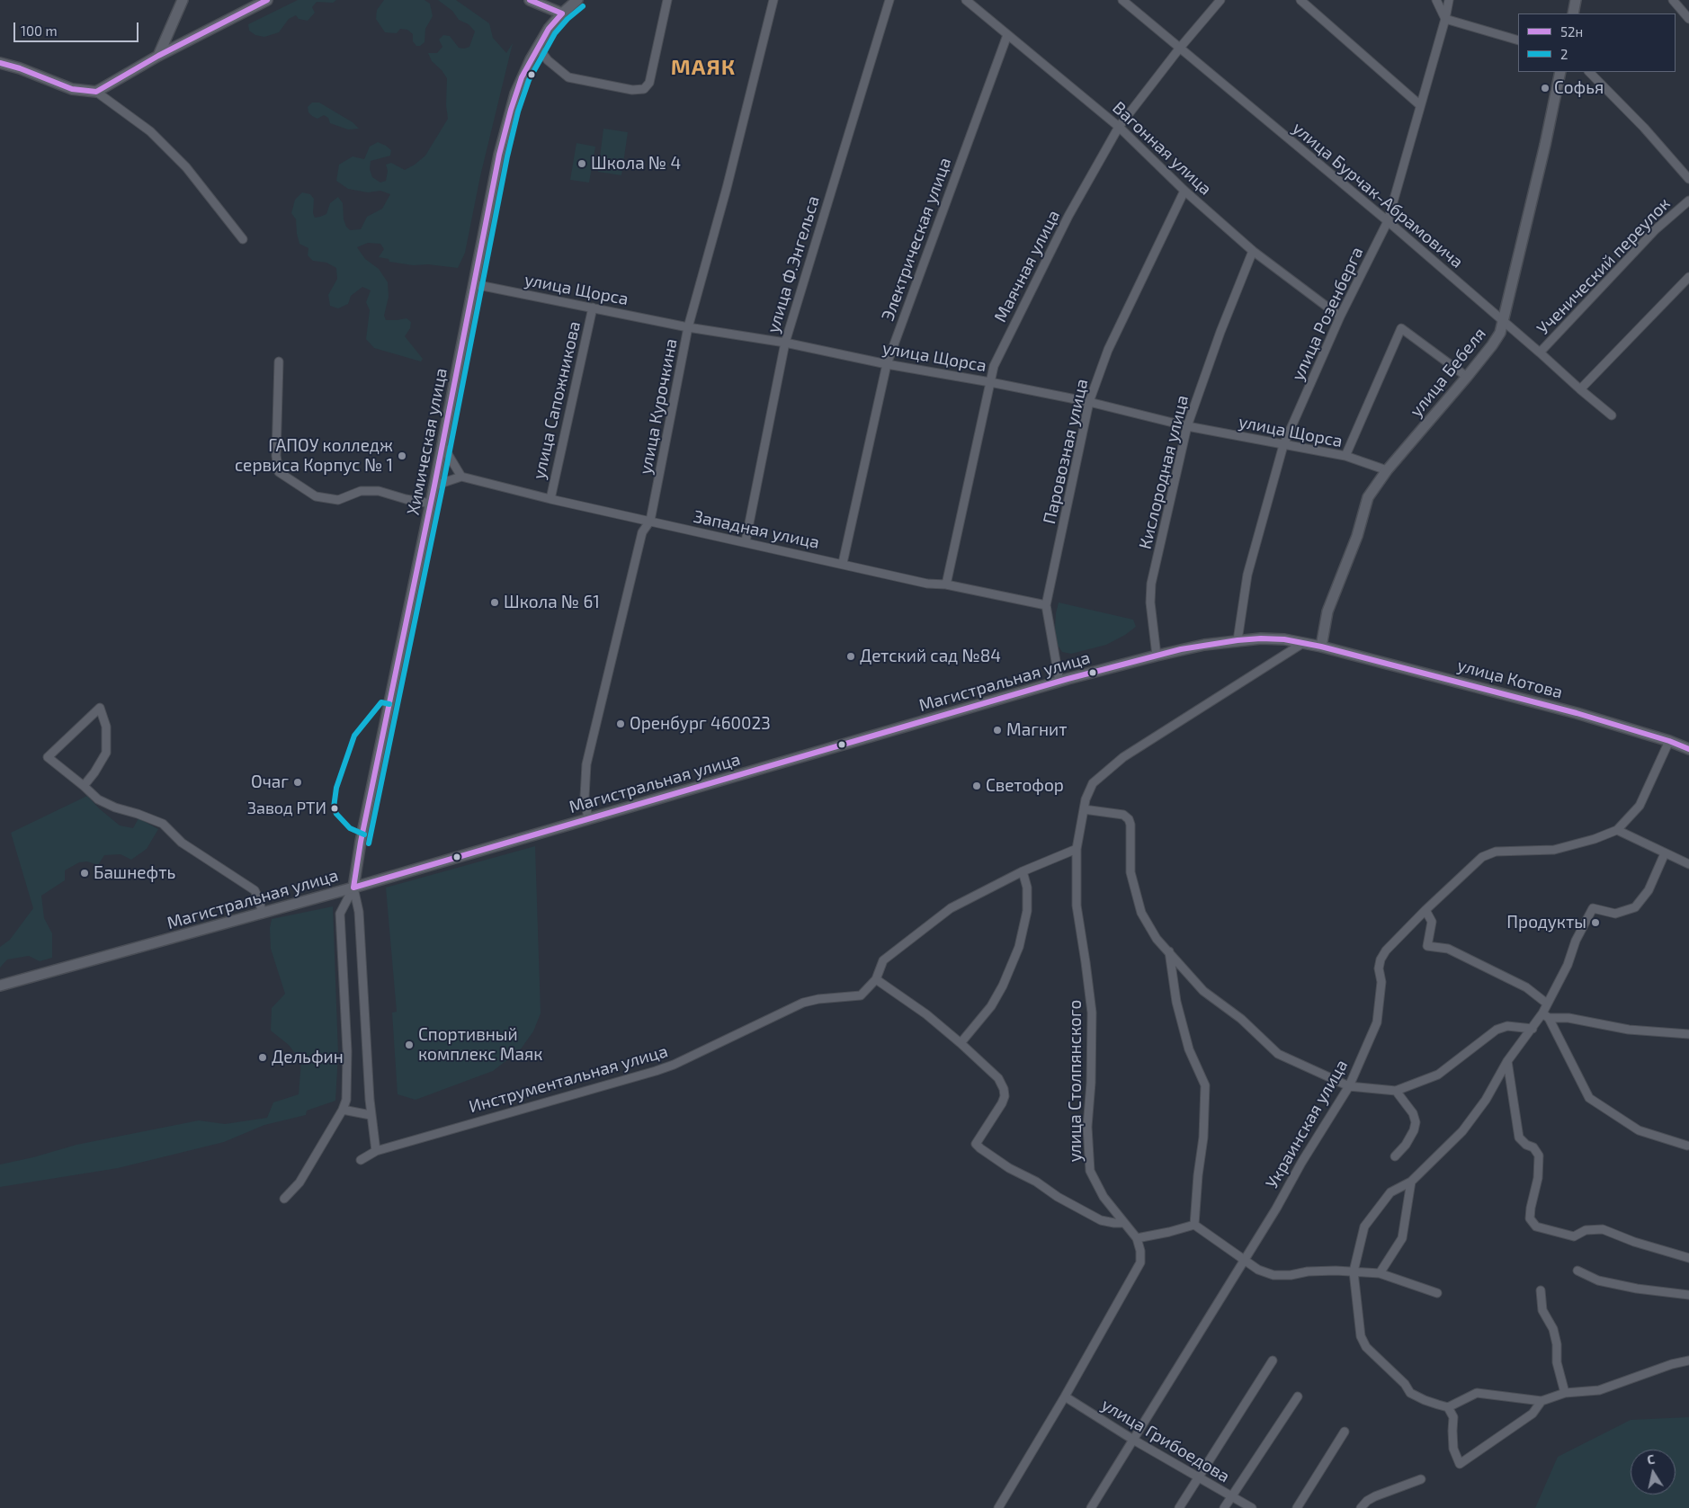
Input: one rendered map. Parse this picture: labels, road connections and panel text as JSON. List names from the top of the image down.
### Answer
{
  "streets": {
    "street": [
      "Вагонная улица",
      "улица Бурчак-Абрамовича",
      "Электрическая улица",
      "улица Ф.Энгельса",
      "Маячная улица",
      "Ученический переулок",
      "улица Щорса",
      "улица Розенберга",
      "улица Бебеля",
      "улица Сапожникова",
      "улица Курочкина",
      "Химическая улица",
      "Паровозная улица",
      "Кислородная улица",
      "Западная улица",
      "улица Котова",
      "Магистральная улица",
      "Инструментальная улица",
      "улица Столпянского",
      "Украинская улица",
      "улица Грибоедова"
    ]
  },
  "crossings": [
    ["Вагонная улица", "Электрическая улица"],
    ["Вагонная улица", "Маячная улица"],
    ["Вагонная улица", "улица Розенберга"],
    ["Вагонная улица", "Паровозная улица"],
    ["Вагонная улица", "Кислородная улица"],
    ["улица Бурчак-Абрамовича", "Маячная улица"],
    ["улица Бурчак-Абрамовича", "Ученический переулок"],
    ["улица Бурчак-Абрамовича", "улица Розенберга"],
    ["улица Бурчак-Абрамовича", "улица Бебеля"],
    ["Электрическая улица", "улица Щорса"],
    ["Электрическая улица", "Западная улица"],
    ["улица Ф.Энгельса", "улица Щорса"],
    ["улица Ф.Энгельса", "Западная улица"],
    ["Маячная улица", "улица Щорса"],
    ["Маячная улица", "Западная улица"],
    ["улица Щорса", "улица Розенберга"],
    ["улица Щорса", "улица Бебеля"],
    ["улица Щорса", "улица Сапожникова"],
    ["улица Щорса", "улица Курочкина"],
    ["улица Щорса", "Химическая улица"],
    ["улица Щорса", "Паровозная улица"],
    ["улица Щорса", "Кислородная улица"],
    ["улица Розенберга", "Магистральная улица"],
    ["улица Бебеля", "улица Котова"],
    ["улица Бебеля", "Магистральная улица"],
    ["улица Сапожникова", "Западная улица"],
    ["улица Курочкина", "Западная улица"],
    ["улица Курочкина", "Магистральная улица"],
    ["Химическая улица", "Магистральная улица"],
    ["Химическая улица", "Инструментальная улица"],
    ["Паровозная улица", "Западная улица"],
    ["Паровозная улица", "Магистральная улица"],
    ["Кислородная улица", "Магистральная улица"],
    ["улица Котова", "Магистральная улица"],
    ["улица Котова", "Украинская улица"],
    ["Магистральная улица", "улица Столпянского"],
    ["Инструментальная улица", "улица Столпянского"],
    ["Украинская улица", "улица Грибоедова"]
  ],
  "districts": ["МАЯК"],
  "places": [
    "Софья",
    "Школа № 4",
    "ГАПОУ колледж сервиса Корпус № 1",
    "Школа № 61",
    "Детский сад №84",
    "Оренбург 460023",
    "Магнит",
    "Очаг",
    "Светофор",
    "Завод РТИ",
    "Башнефть",
    "Продукты",
    "Спортивный комплекс Маяк",
    "Дельфин"
  ],
  "lines": ["transit line 52н", "transit line 2"],
  "legend": ["52н", "2"],
  "scale_bar": "100 m",
  "north": "top"
}
